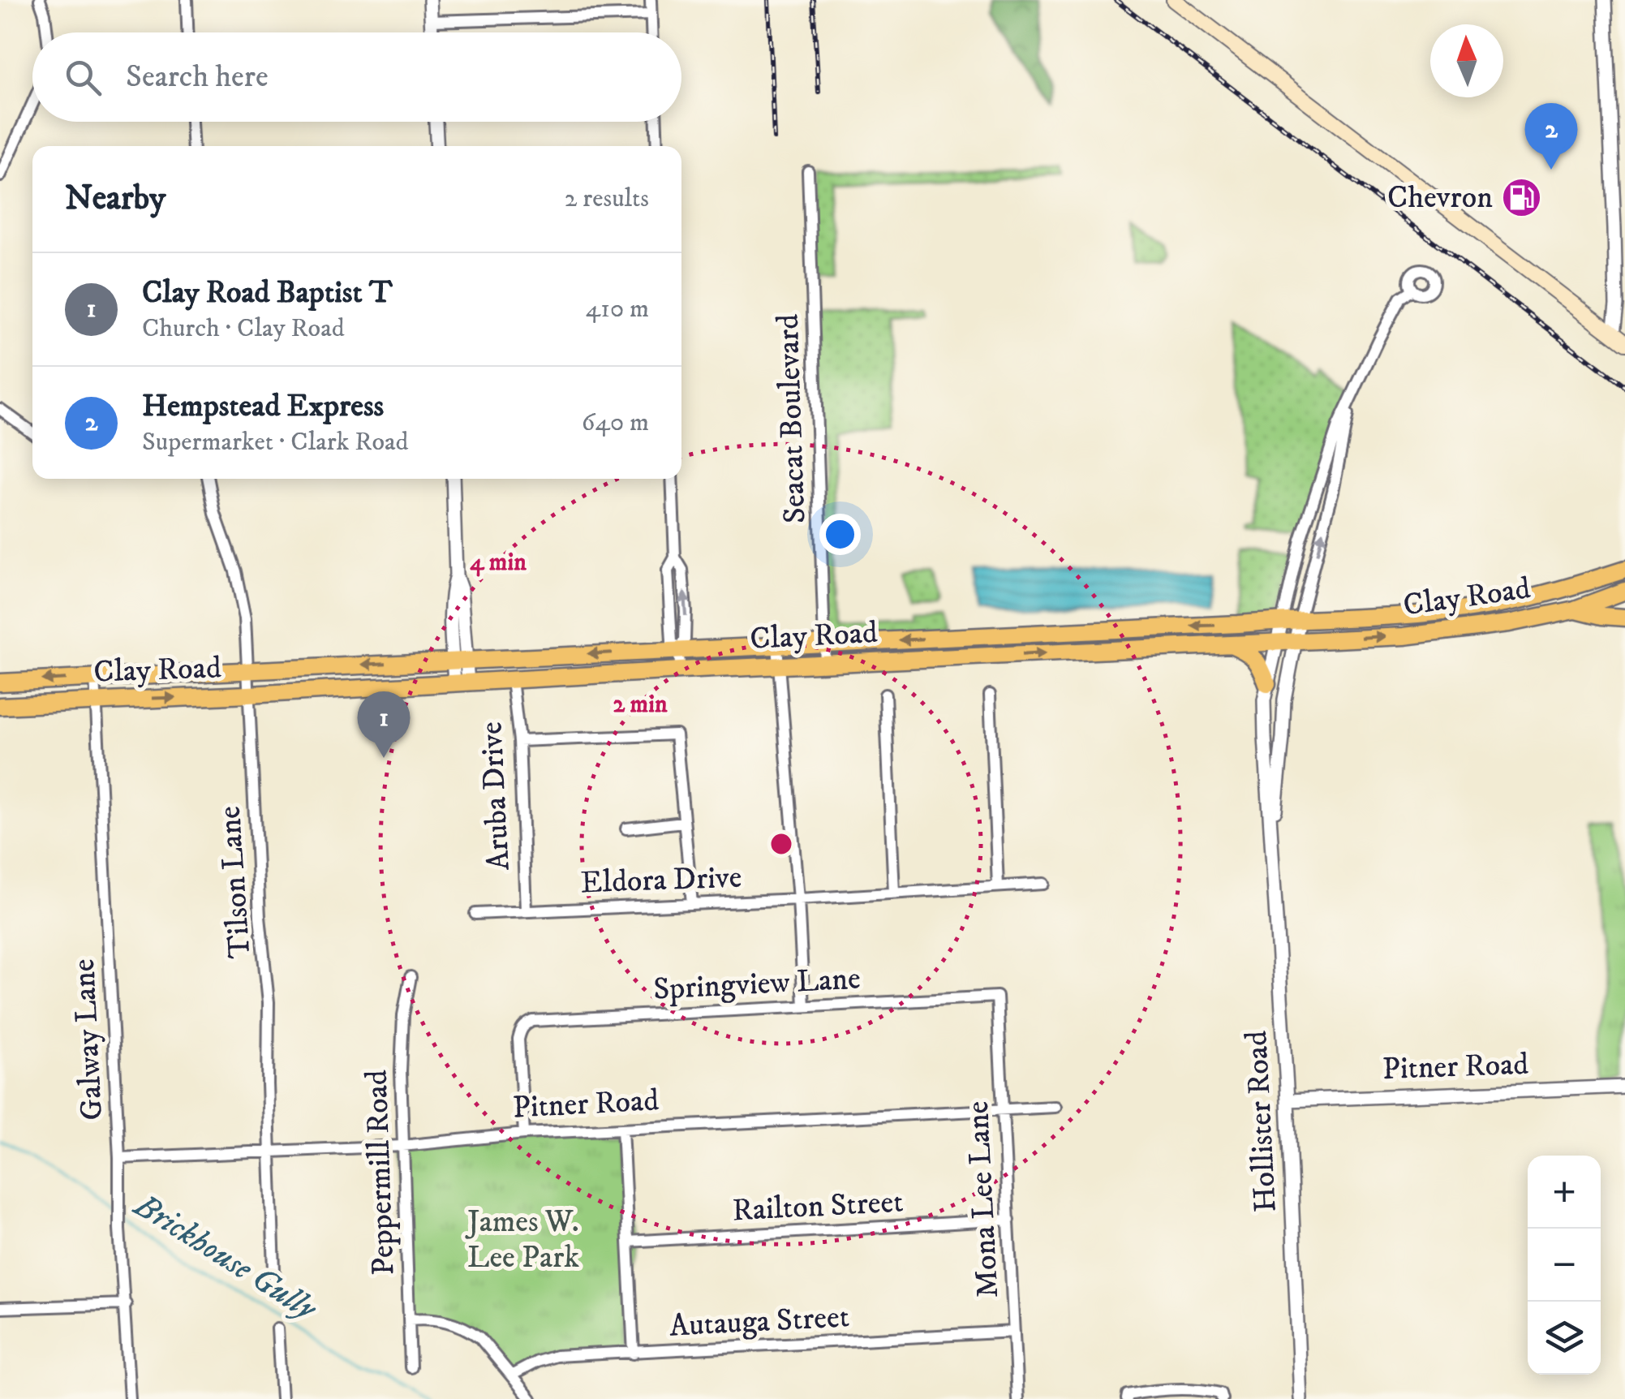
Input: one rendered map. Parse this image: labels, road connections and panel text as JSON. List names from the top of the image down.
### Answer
{
  "streets": {
    "main road": ["Clay Road"],
    "street": [
      "Seacat Boulevard",
      "Aruba Drive",
      "Eldora Drive",
      "Tilson Lane",
      "Springview Lane",
      "Galway Lane",
      "Pitner Road",
      "Hollister Road",
      "Peppermill Road",
      "Mona Lee Lane",
      "Railton Street",
      "Autauga Street"
    ]
  },
  "crossings": [
    ["Seacat Boulevard", "Clay Road"],
    ["Clay Road", "Aruba Drive"],
    ["Clay Road", "Tilson Lane"],
    ["Clay Road", "Galway Lane"],
    ["Clay Road", "Hollister Road"],
    ["Aruba Drive", "Eldora Drive"],
    ["Tilson Lane", "Pitner Road"],
    ["Springview Lane", "Pitner Road"],
    ["Springview Lane", "Mona Lee Lane"],
    ["Galway Lane", "Pitner Road"],
    ["Pitner Road", "Hollister Road"],
    ["Pitner Road", "Peppermill Road"],
    ["Pitner Road", "Mona Lee Lane"],
    ["Mona Lee Lane", "Railton Street"],
    ["Mona Lee Lane", "Autauga Street"]
  ],
  "water": ["Brickhouse Gully"],
  "parks": ["James W. Lee Park"],
  "places": {
    "fuel station": ["Chevron"]
  },
  "north": "top",
  "page": {
    "search": "Search here",
    "pins": ["2", "1"],
    "heading": ["Nearby", "2 results"],
    "list": [
      {
        "mark": "1",
        "name": "Clay Road Baptist T",
        "note": "Church · Clay Road",
        "value": "410 m"
      },
      {
        "mark": "2",
        "name": "Hempstead Express",
        "note": "Supermarket · Clark Road",
        "value": "640 m"
      }
    ],
    "map_buttons": ["+", "−"]
  },
  "rings": ["4 min", "2 min"]
}
